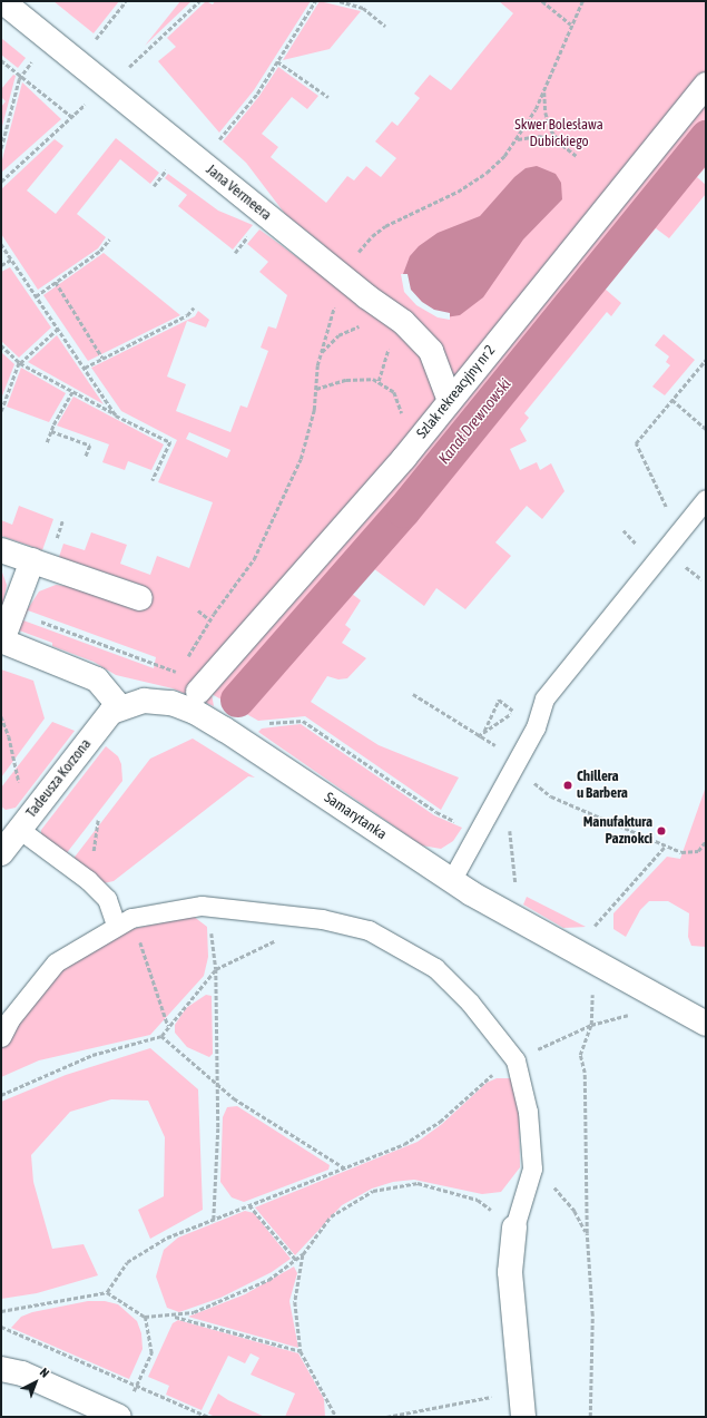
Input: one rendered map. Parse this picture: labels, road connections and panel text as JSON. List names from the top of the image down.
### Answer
{
  "streets": {
    "street": [
      "Jana Vermeera",
      "Szlak rekreacyjny nr 2",
      "Tadeusza Korzona",
      "Samarytanka"
    ]
  },
  "crossings": [
    ["Jana Vermeera", "Szlak rekreacyjny nr 2"],
    ["Tadeusza Korzona", "Samarytanka"]
  ],
  "water": ["Kanał Drewnowski"],
  "parks": ["Skwer Bolesława Dubickiego"],
  "places": ["Chillera u Barbera", "Manufaktura Paznokci"],
  "north": "top right"
}
